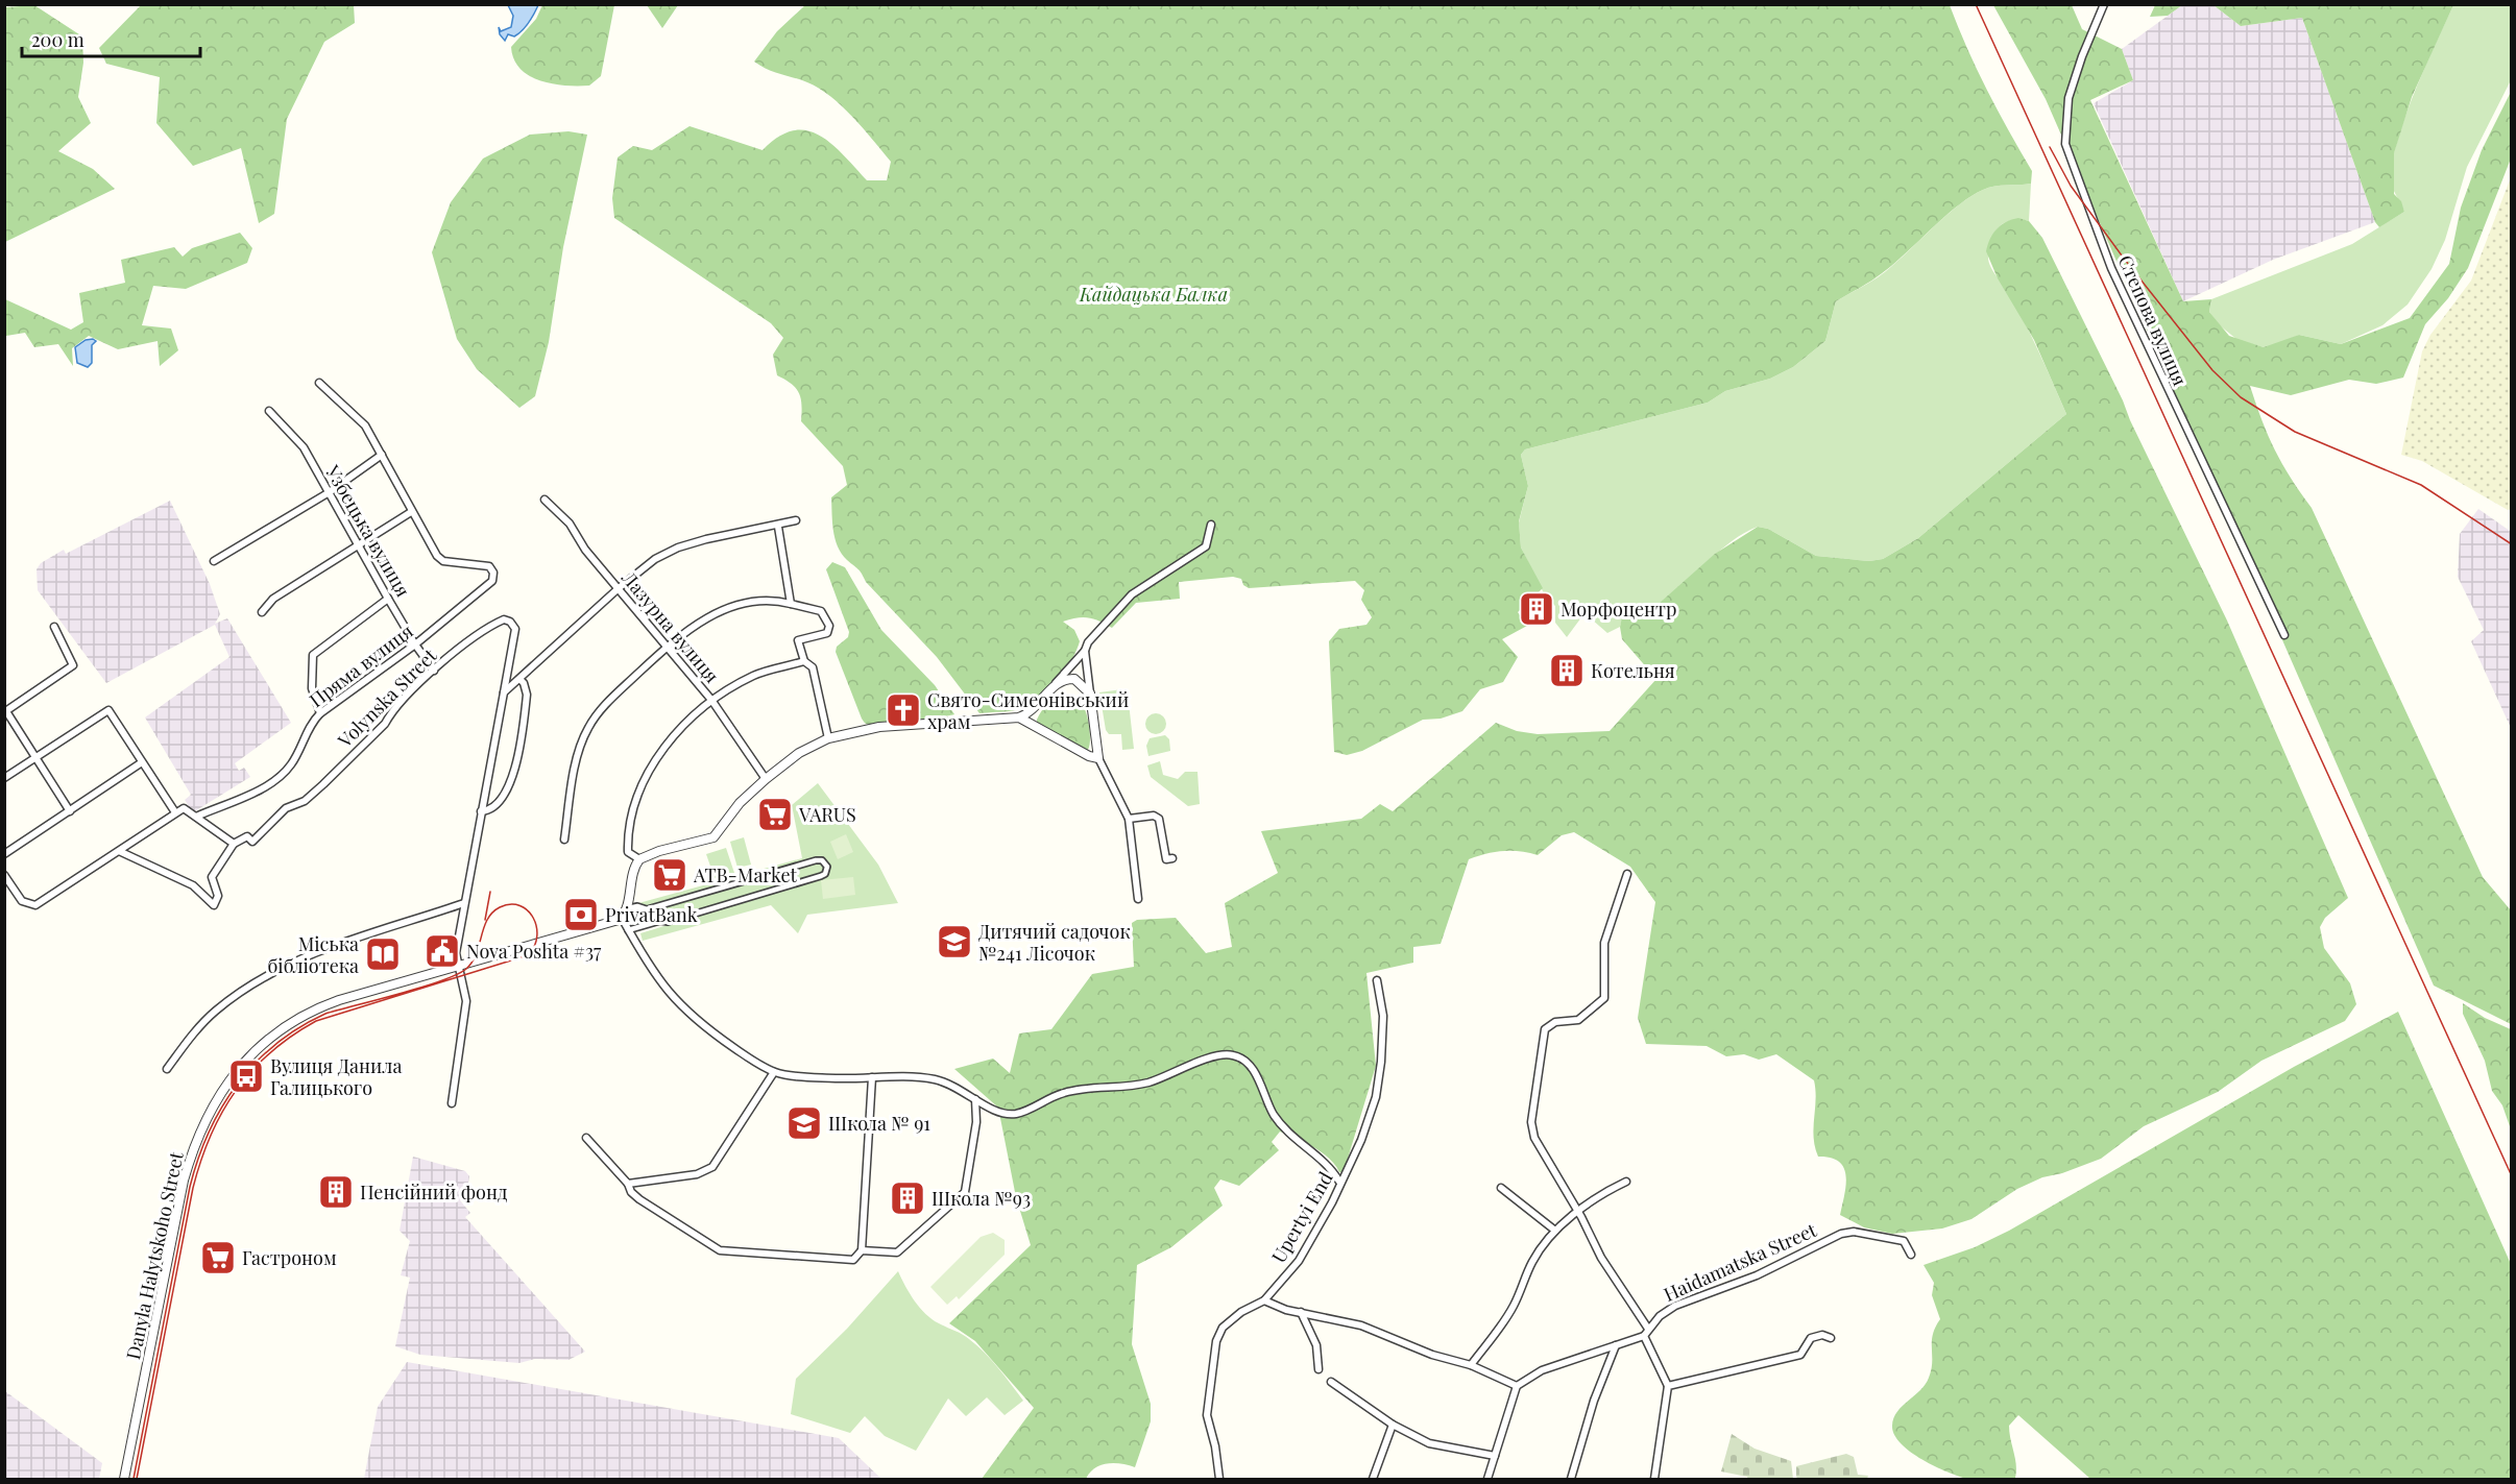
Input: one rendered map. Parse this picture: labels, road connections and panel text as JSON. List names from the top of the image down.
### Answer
{
  "streets": {
    "street": [
      "Степова вулиця",
      "Узбецька вулиця",
      "Лазурна вулиця",
      "Пряма вулиця",
      "Volynska Street",
      "Upertyi End",
      "Danyla Halytskoho Street",
      "Haidamatska Street"
    ]
  },
  "crossings": [
    ["Узбецька вулиця", "Пряма вулиця"],
    ["Узбецька вулиця", "Volynska Street"],
    ["Volynska Street", "Danyla Halytskoho Street"]
  ],
  "parks": ["Кайдацька Балка"],
  "places": {
    "building": [
      "Морфоцентр",
      "Котельня",
      "Пенсійний фонд",
      "Школа №93"
    ],
    "church": ["Свято-Симеонівський храм"],
    "supermarket": ["VARUS", "ATB-Market", "Гастроном"],
    "bank": ["PrivatBank"],
    "school or university": ["Дитячий садочок №241 Лісочок", "Школа № 91"],
    "public building": ["Nova Poshta #37"],
    "library": ["Міська бібліотека"],
    "bus stop": ["Вулиця Данила Галицького"]
  },
  "scale_bar": "200 m"
}
